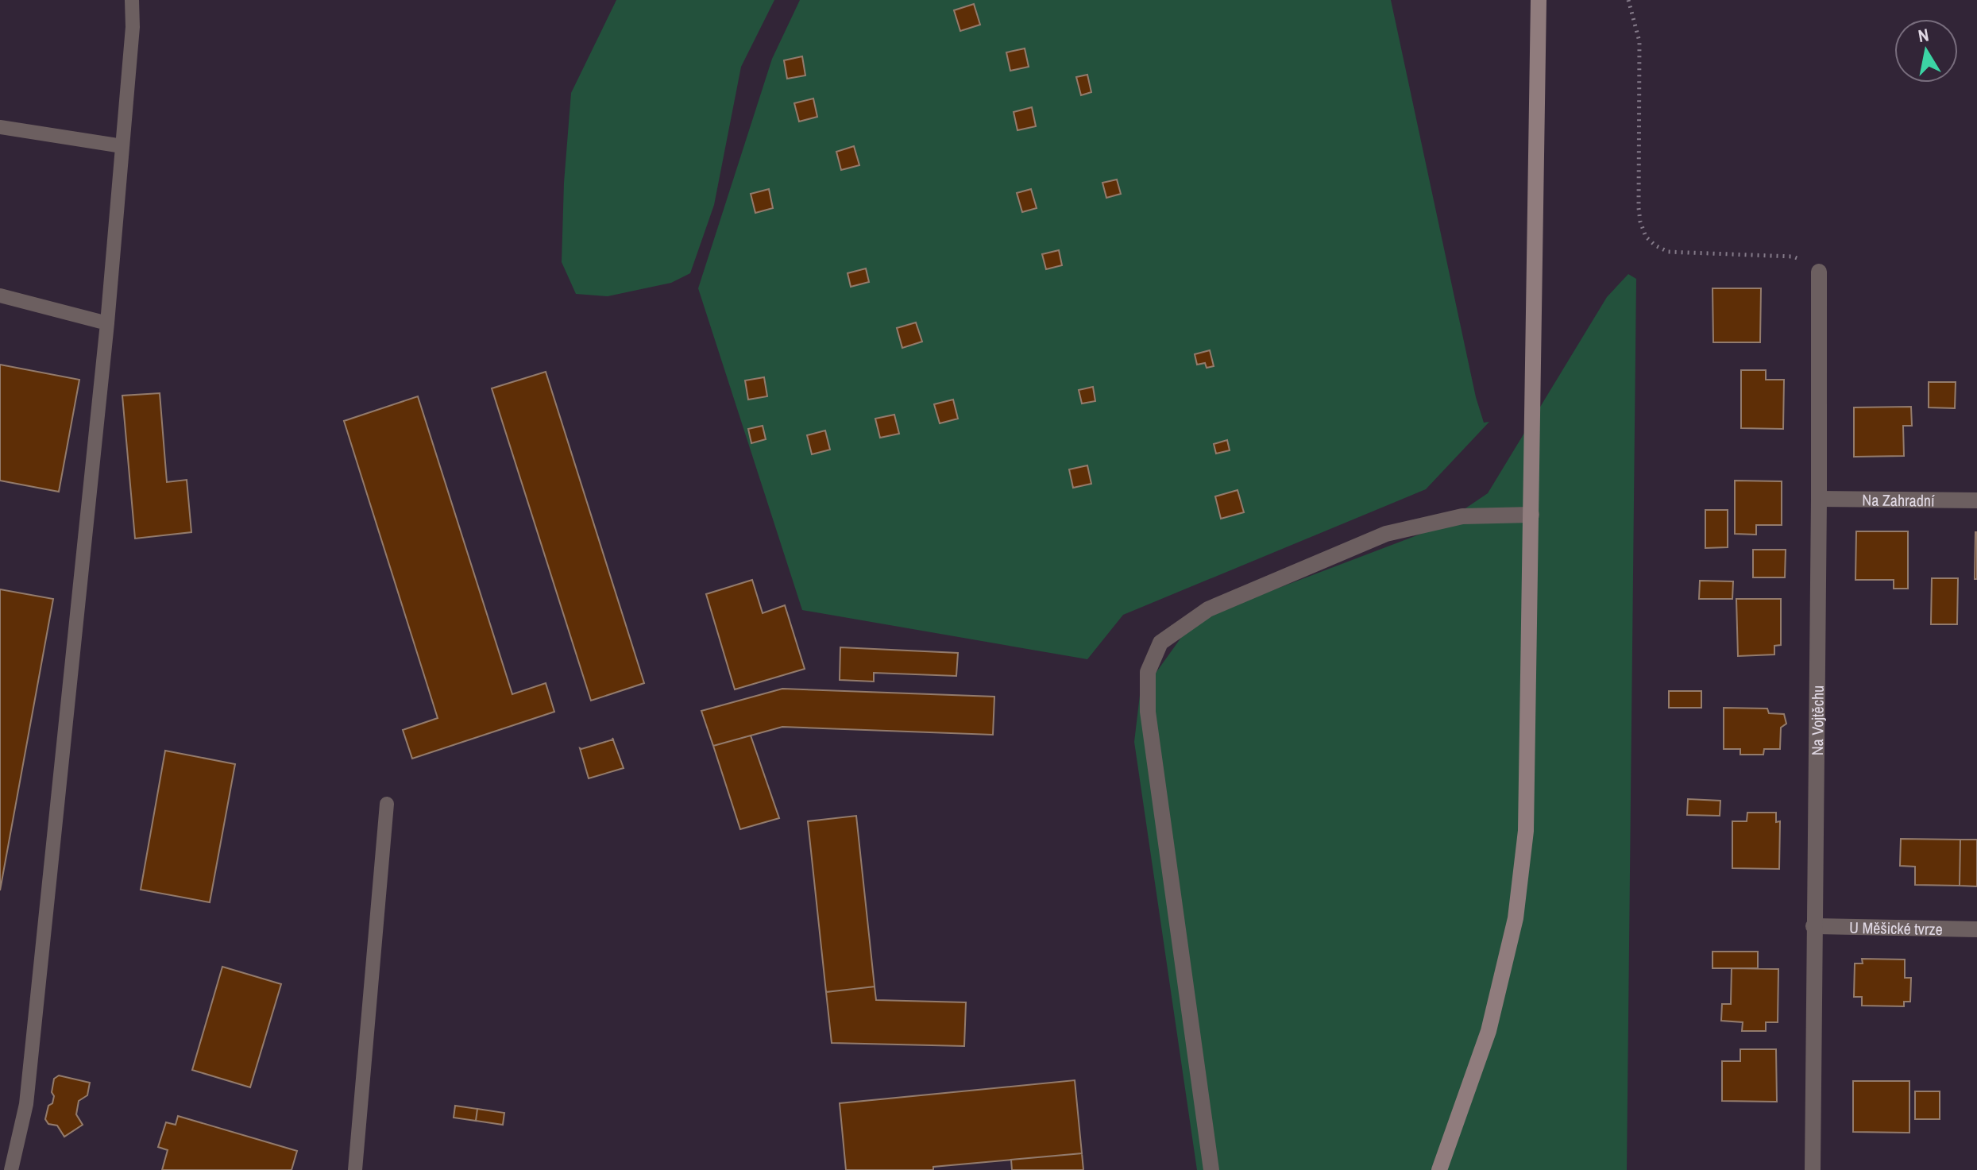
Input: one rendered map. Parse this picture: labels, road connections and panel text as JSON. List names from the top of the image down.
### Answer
{
  "streets": {
    "street": ["Na Zahradní", "Na Vojtěchu", "U Měšické tvrze"]
  },
  "crossings": [
    ["Na Zahradní", "Na Vojtěchu"],
    ["Na Vojtěchu", "U Měšické tvrze"]
  ],
  "north": "top"
}
